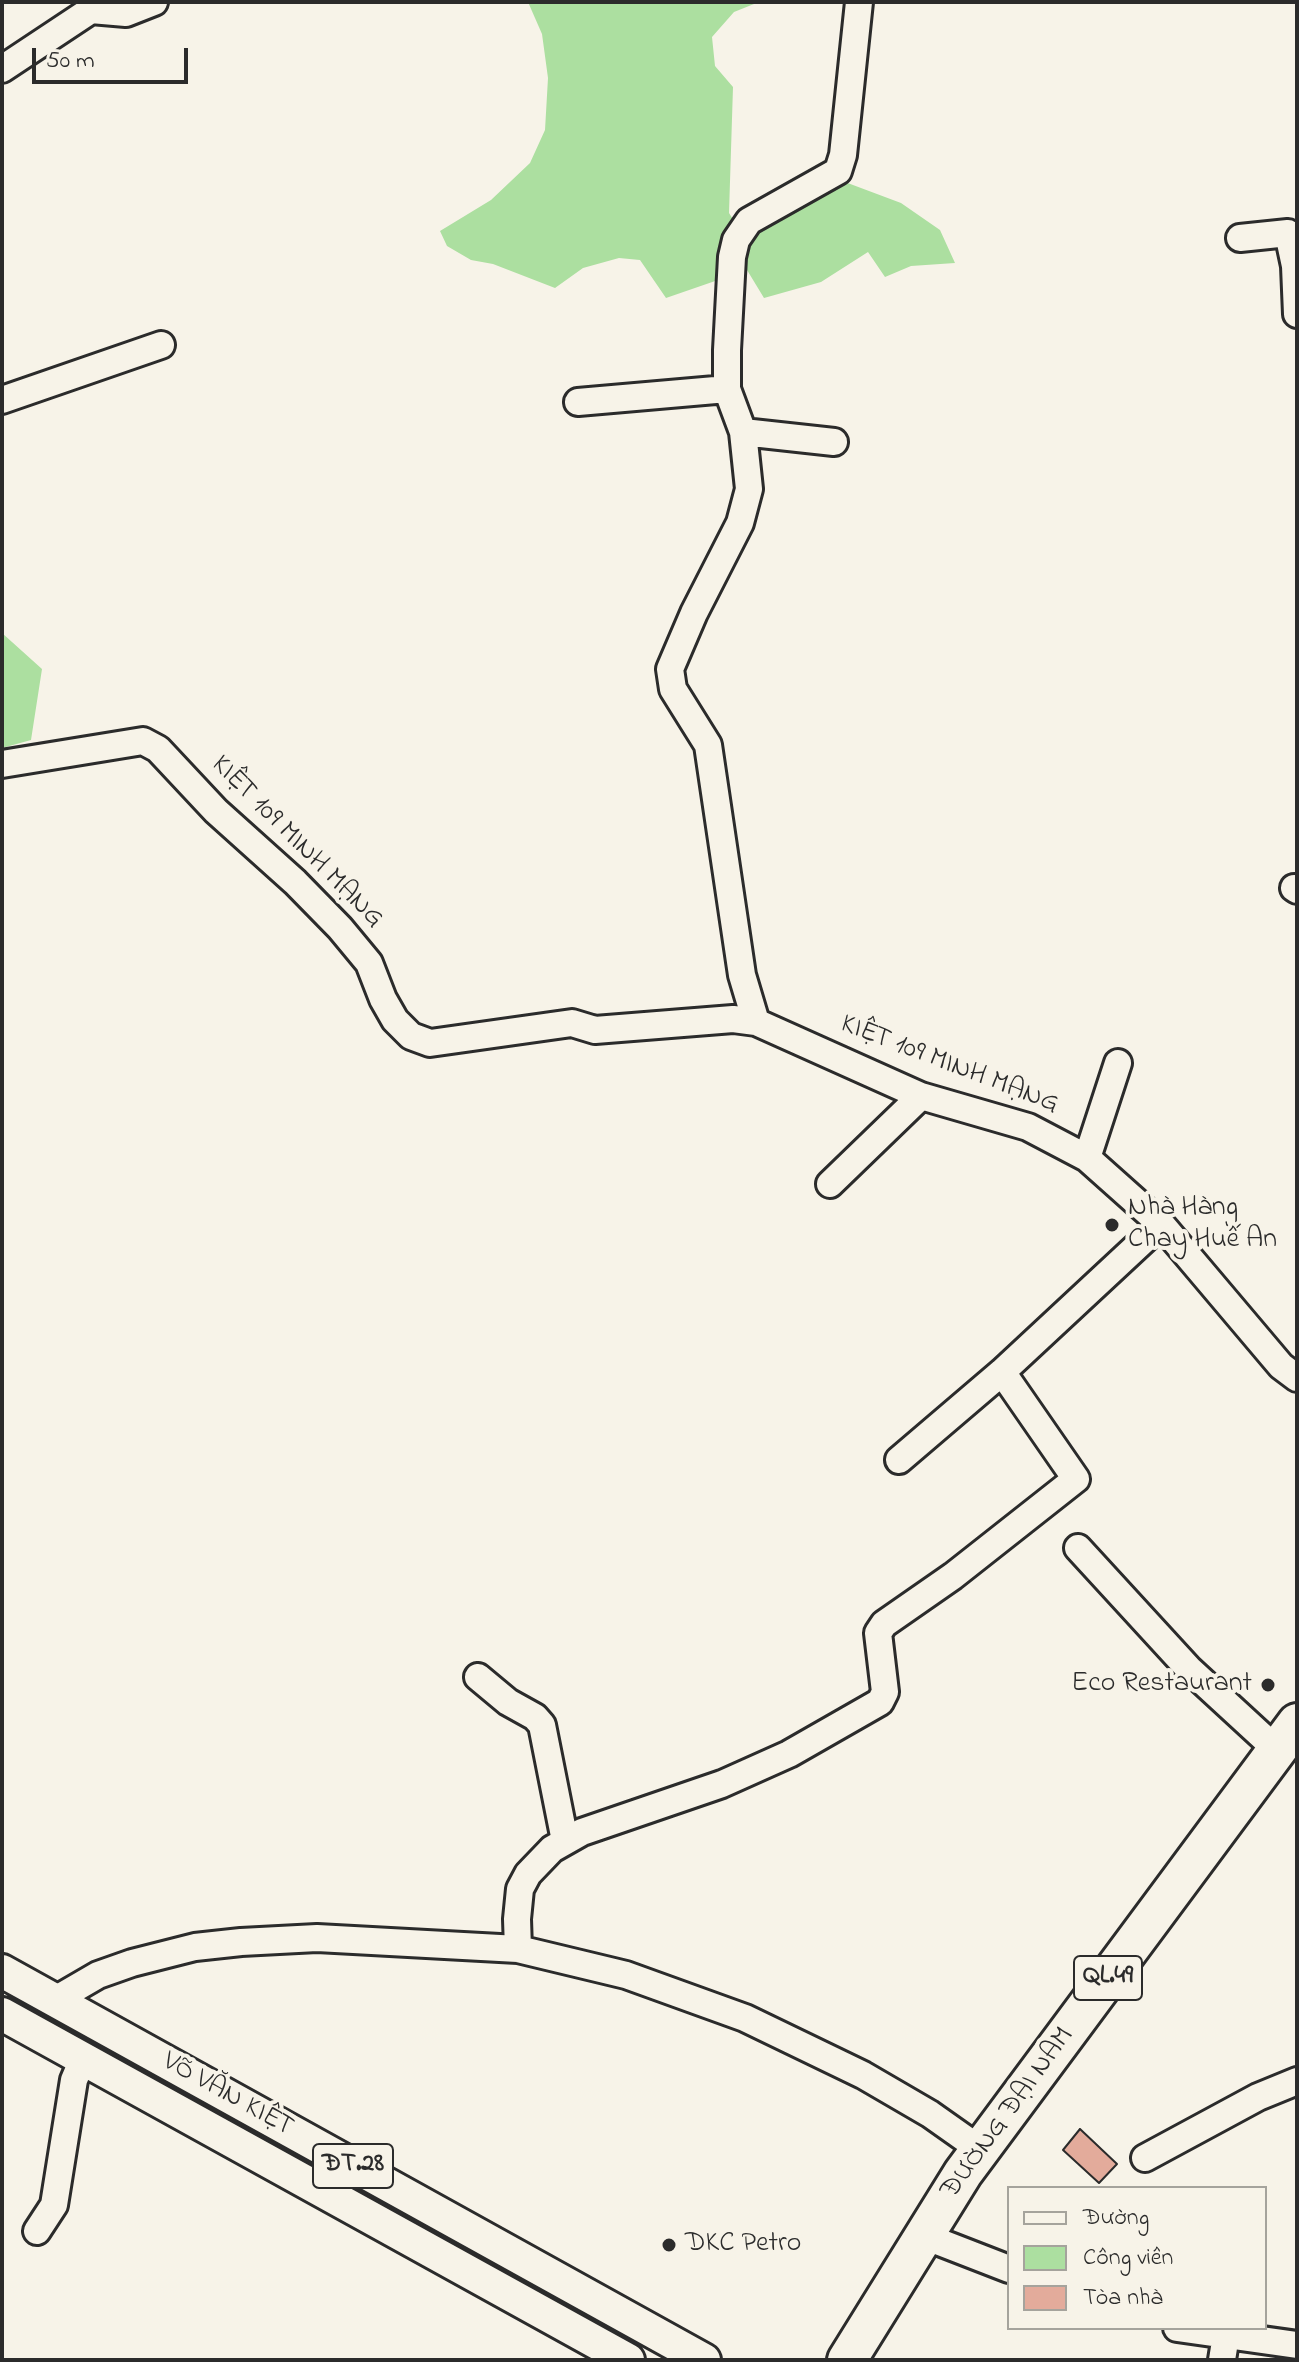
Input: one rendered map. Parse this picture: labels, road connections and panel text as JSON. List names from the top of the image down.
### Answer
{
  "streets": {
    "highway": ["QL.49", "ĐƯỜNG ĐẠI NAM"],
    "main road": ["VÕ VĂN KIỆT", "ĐT.28"],
    "street": ["KIỆT 109 MINH MẠNG"]
  },
  "crossings": [
    ["QL.49", "ĐƯỜNG ĐẠI NAM"]
  ],
  "places": ["Nhà Hàng Chay Huế An", "Eco Restaurant", "DKC Petro"],
  "legend": ["Đường", "Công viên", "Tòa nhà"],
  "scale_bar": "50 m"
}
